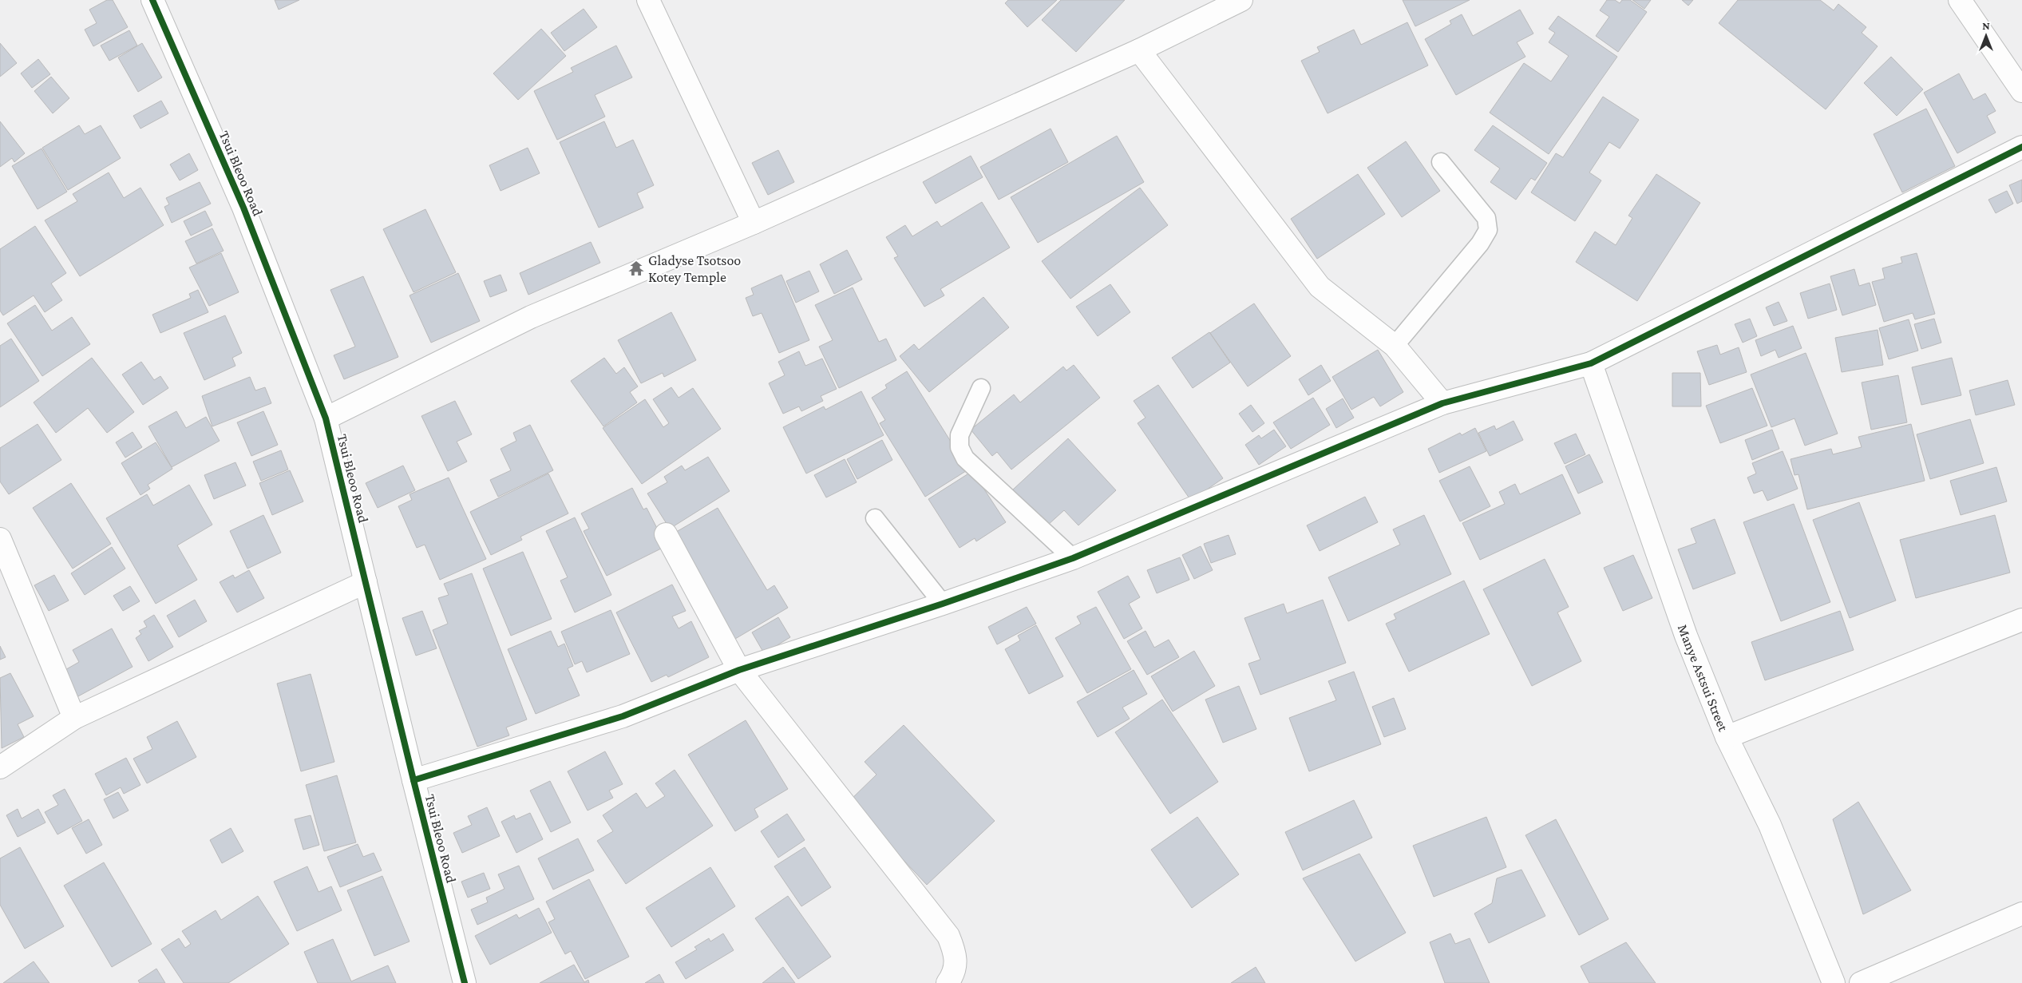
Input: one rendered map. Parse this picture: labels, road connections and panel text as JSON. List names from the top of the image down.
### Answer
{
  "streets": {
    "street": ["Tsui Bleoo Road", "Manye Astsui Street"]
  },
  "places": {
    "temple": ["Gladyse Tsotsoo Kotey Temple"]
  },
  "north": "top"
}
